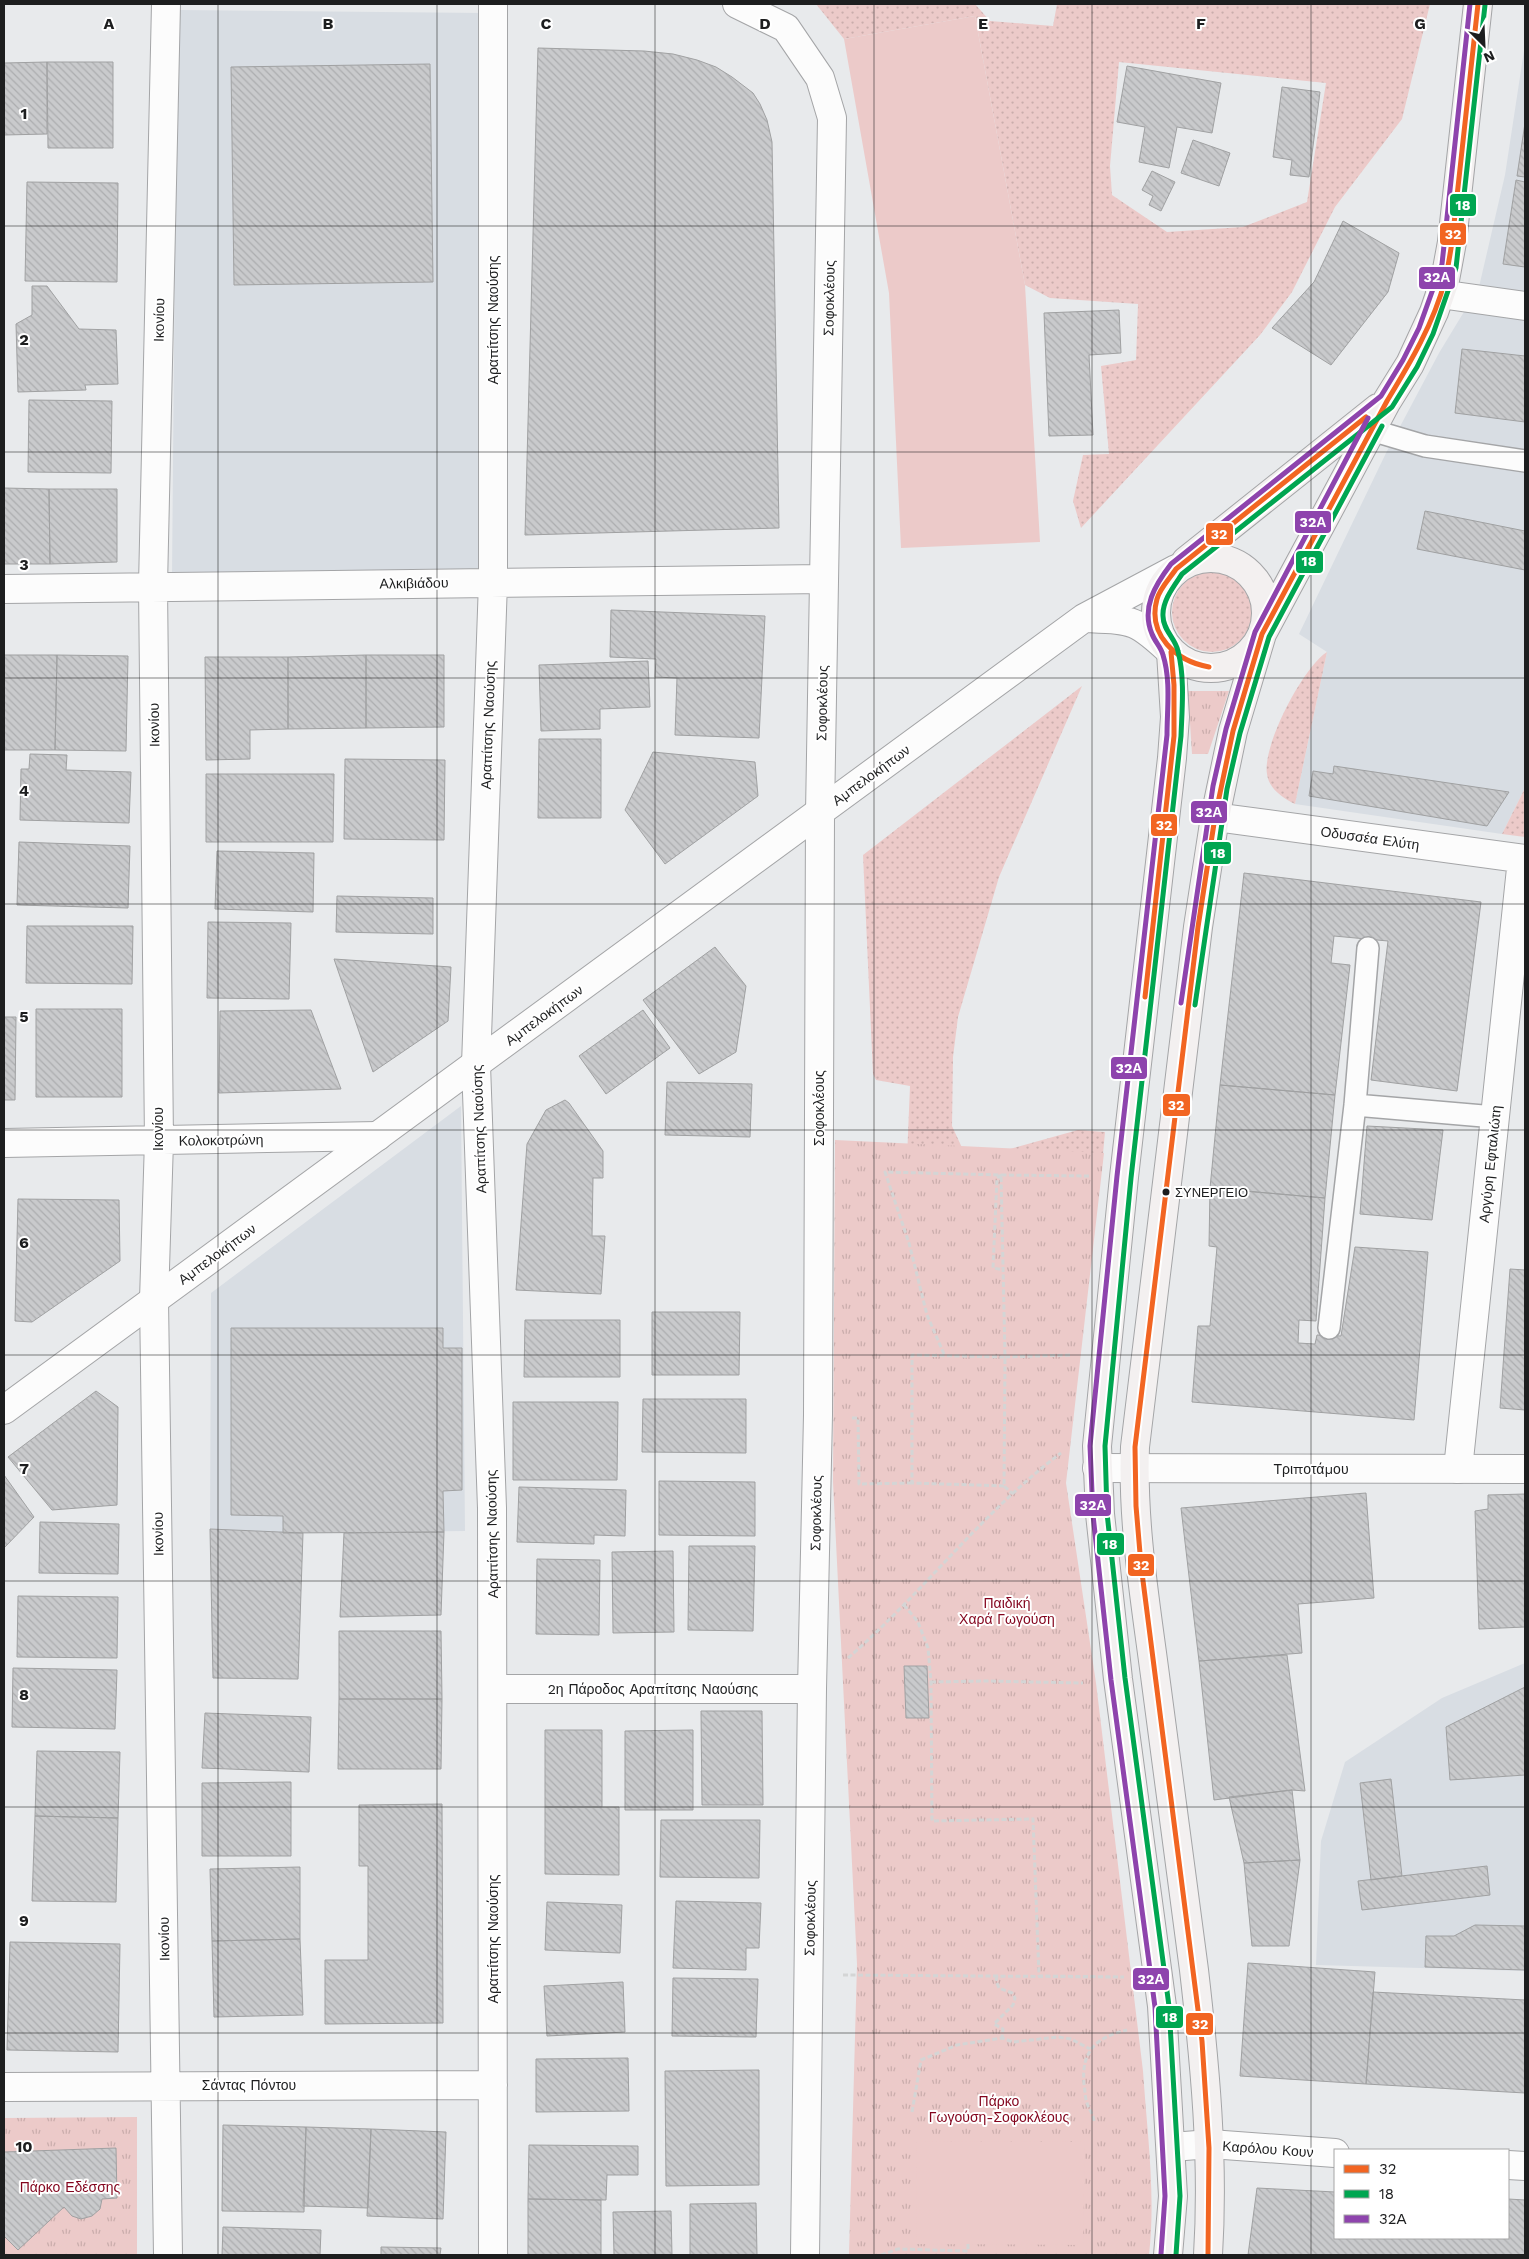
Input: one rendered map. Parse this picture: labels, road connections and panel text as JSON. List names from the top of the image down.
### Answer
{
  "streets": {
    "street": [
      "Σοφοκλέους",
      "Ικονίου",
      "Αραπίτσης Ναούσης",
      "Αλκιβιάδου",
      "Αμπελοκήπων",
      "Οδυσσέα Ελύτη",
      "Κολοκοτρώνη",
      "Αργύρη Εφταλιώτη",
      "Τριποτάμου",
      "2η Πάροδος Αραπίτσης Ναούσης",
      "Σάντας Πόντου",
      "Καρόλου Κουν"
    ]
  },
  "crossings": [
    ["Σοφοκλέους", "Αλκιβιάδου"],
    ["Σοφοκλέους", "Αμπελοκήπων"],
    ["Σοφοκλέους", "2η Πάροδος Αραπίτσης Ναούσης"],
    ["Ικονίου", "Αλκιβιάδου"],
    ["Ικονίου", "Αμπελοκήπων"],
    ["Ικονίου", "Κολοκοτρώνη"],
    ["Ικονίου", "Σάντας Πόντου"],
    ["Αραπίτσης Ναούσης", "Αλκιβιάδου"],
    ["Αραπίτσης Ναούσης", "Αμπελοκήπων"],
    ["Αραπίτσης Ναούσης", "2η Πάροδος Αραπίτσης Ναούσης"],
    ["Αραπίτσης Ναούσης", "Σάντας Πόντου"],
    ["Αμπελοκήπων", "Κολοκοτρώνη"],
    ["Οδυσσέα Ελύτη", "Αργύρη Εφταλιώτη"],
    ["Αργύρη Εφταλιώτη", "Τριποτάμου"]
  ],
  "parks": ["Παιδική Χαρά Γωγούση", "Πάρκο Γωγούση-Σοφοκλέους", "Πάρκο Εδέσσης"],
  "places": ["ΣΥΝΕΡΓΕΙΟ"],
  "lines": ["transit line 32", "transit line 32Α", "transit line 18"],
  "legend": ["32", "18", "32Α"],
  "north": "bottom right",
  "grid": {
    "columns": [
      "A",
      "B",
      "C",
      "D",
      "E",
      "F",
      "G"
    ],
    "rows": [
      "1",
      "2",
      "3",
      "4",
      "5",
      "6",
      "7",
      "8",
      "9",
      "10"
    ]
  }
}
